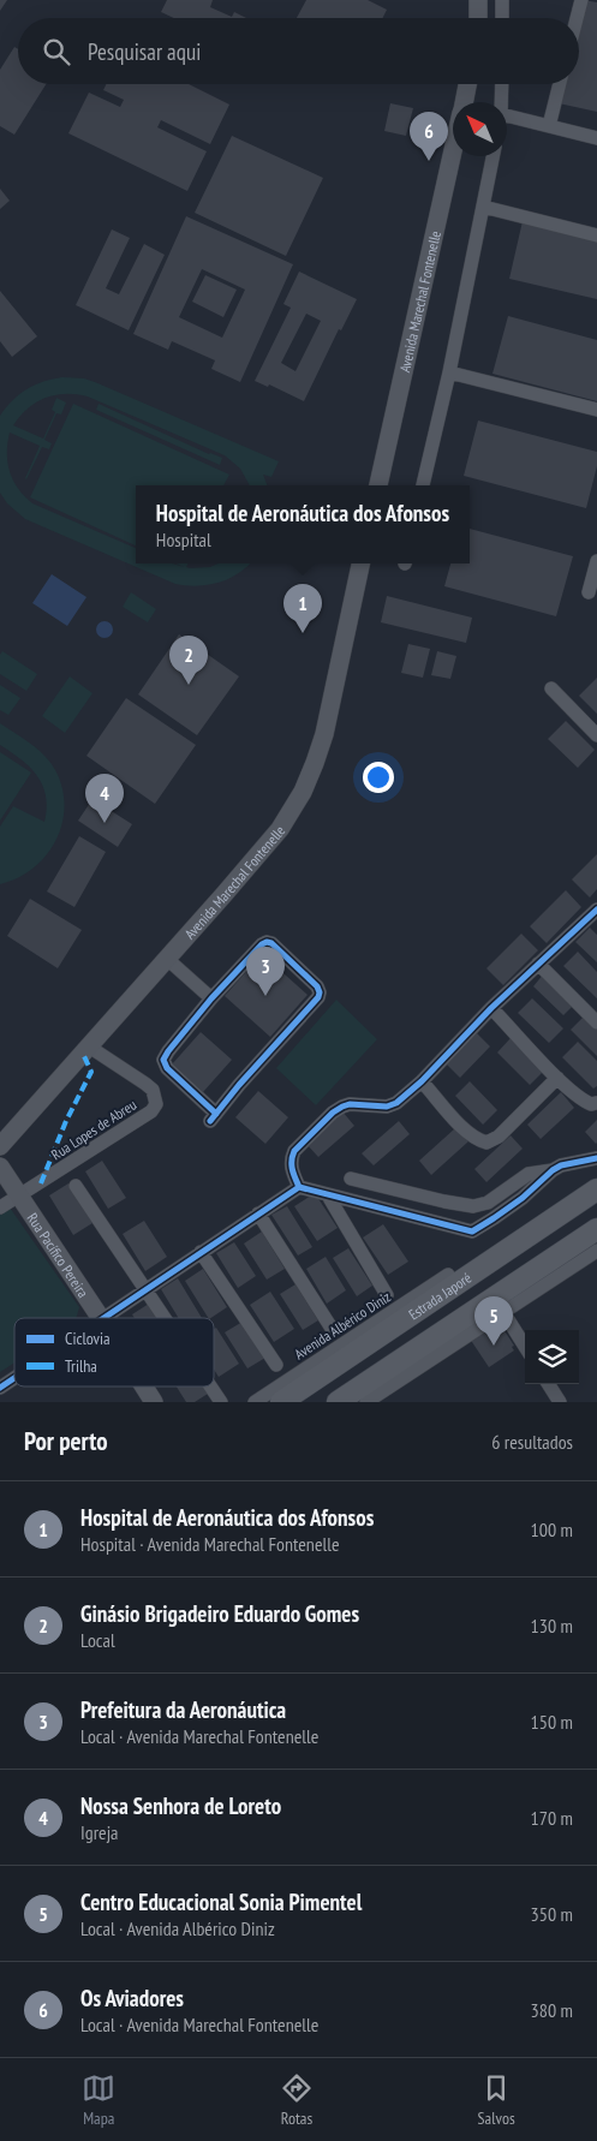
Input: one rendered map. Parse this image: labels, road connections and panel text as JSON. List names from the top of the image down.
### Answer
{
  "streets": {
    "main road": ["Avenida Marechal Fontenelle", "Rua Pacífico Pereira", "Estrada Japoré"],
    "street": ["Rua Lopes de Abreu", "Avenida Albérico Diniz"]
  },
  "crossings": [
    ["Avenida Marechal Fontenelle", "Rua Lopes de Abreu"],
    ["Rua Lopes de Abreu", "Rua Pacífico Pereira"]
  ],
  "legend": ["Ciclovia", "Trilha"],
  "north": "top left",
  "page": {
    "search": "Pesquisar aqui",
    "pins": [
      "6",
      "1",
      "2",
      "4",
      "3",
      "5"
    ],
    "popup": ["Hospital de Aeronáutica dos Afonsos", "Hospital"],
    "heading": ["Por perto", "6 resultados"],
    "list": [
      {
        "mark": "1",
        "name": "Hospital de Aeronáutica dos Afonsos",
        "note": "Hospital · Avenida Marechal Fontenelle",
        "value": "100 m"
      },
      {
        "mark": "2",
        "name": "Ginásio Brigadeiro Eduardo Gomes",
        "note": "Local",
        "value": "130 m"
      },
      {
        "mark": "3",
        "name": "Prefeitura da Aeronáutica",
        "note": "Local · Avenida Marechal Fontenelle",
        "value": "150 m"
      },
      {
        "mark": "4",
        "name": "Nossa Senhora de Loreto",
        "note": "Igreja",
        "value": "170 m"
      },
      {
        "mark": "5",
        "name": "Centro Educacional Sonia Pimentel",
        "note": "Local · Avenida Albérico Diniz",
        "value": "350 m"
      },
      {
        "mark": "6",
        "name": "Os Aviadores",
        "note": "Local · Avenida Marechal Fontenelle",
        "value": "380 m"
      }
    ],
    "nav": ["Mapa", "Rotas", "Salvos"]
  }
}
